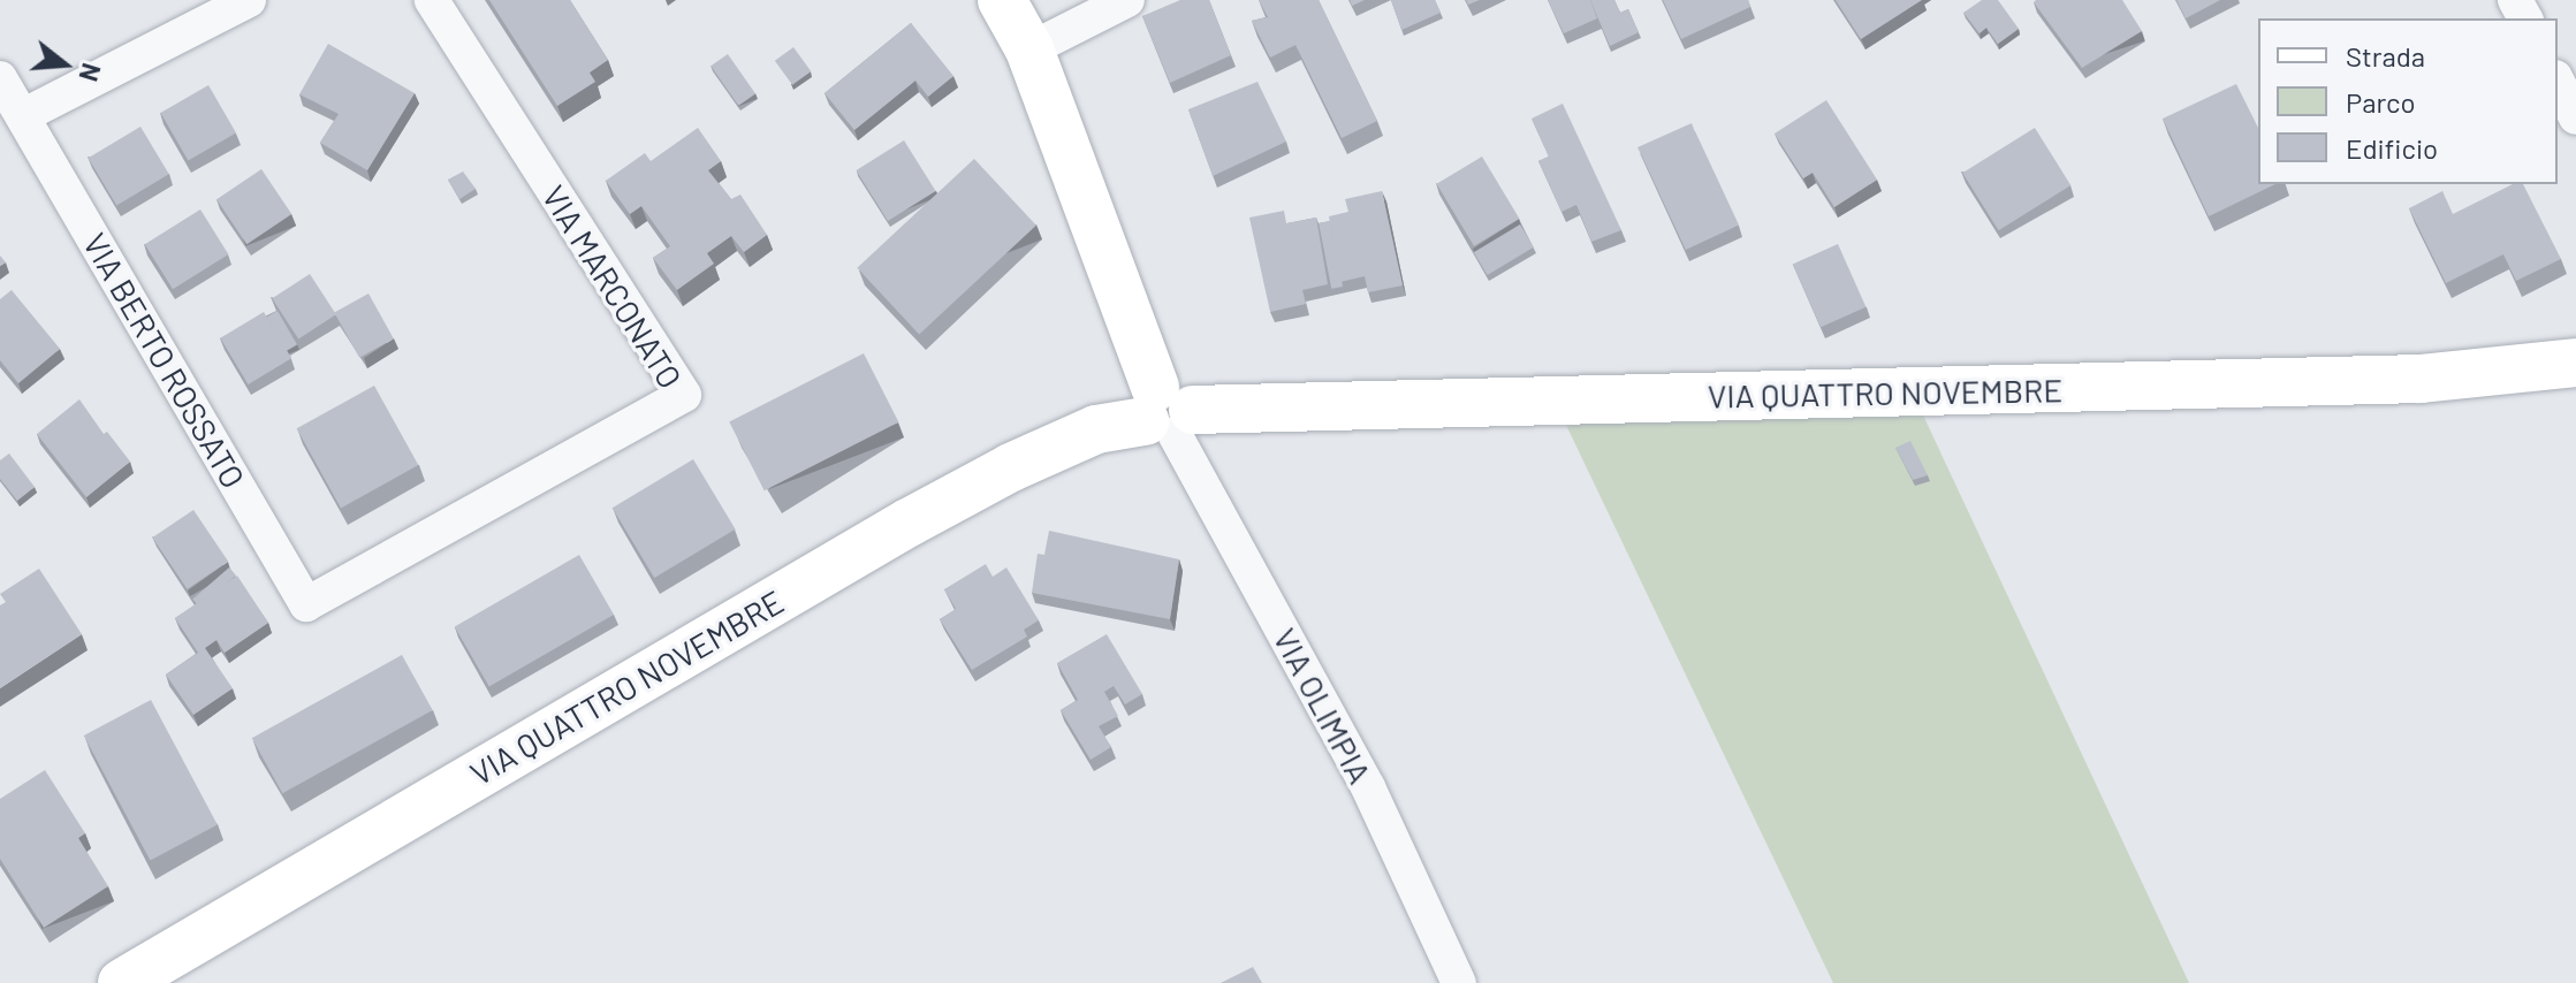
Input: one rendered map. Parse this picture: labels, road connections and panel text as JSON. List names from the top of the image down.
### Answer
{
  "streets": {
    "main road": ["VIA QUATTRO NOVEMBRE", "VIA OLIMPIA"],
    "street": ["VIA MARCONATO", "VIA BERTO ROSSATO"]
  },
  "crossings": [
    ["VIA MARCONATO", "VIA BERTO ROSSATO"],
    ["VIA QUATTRO NOVEMBRE", "VIA OLIMPIA"]
  ],
  "legend": ["Strada", "Parco", "Edificio"],
  "north": "right"
}
